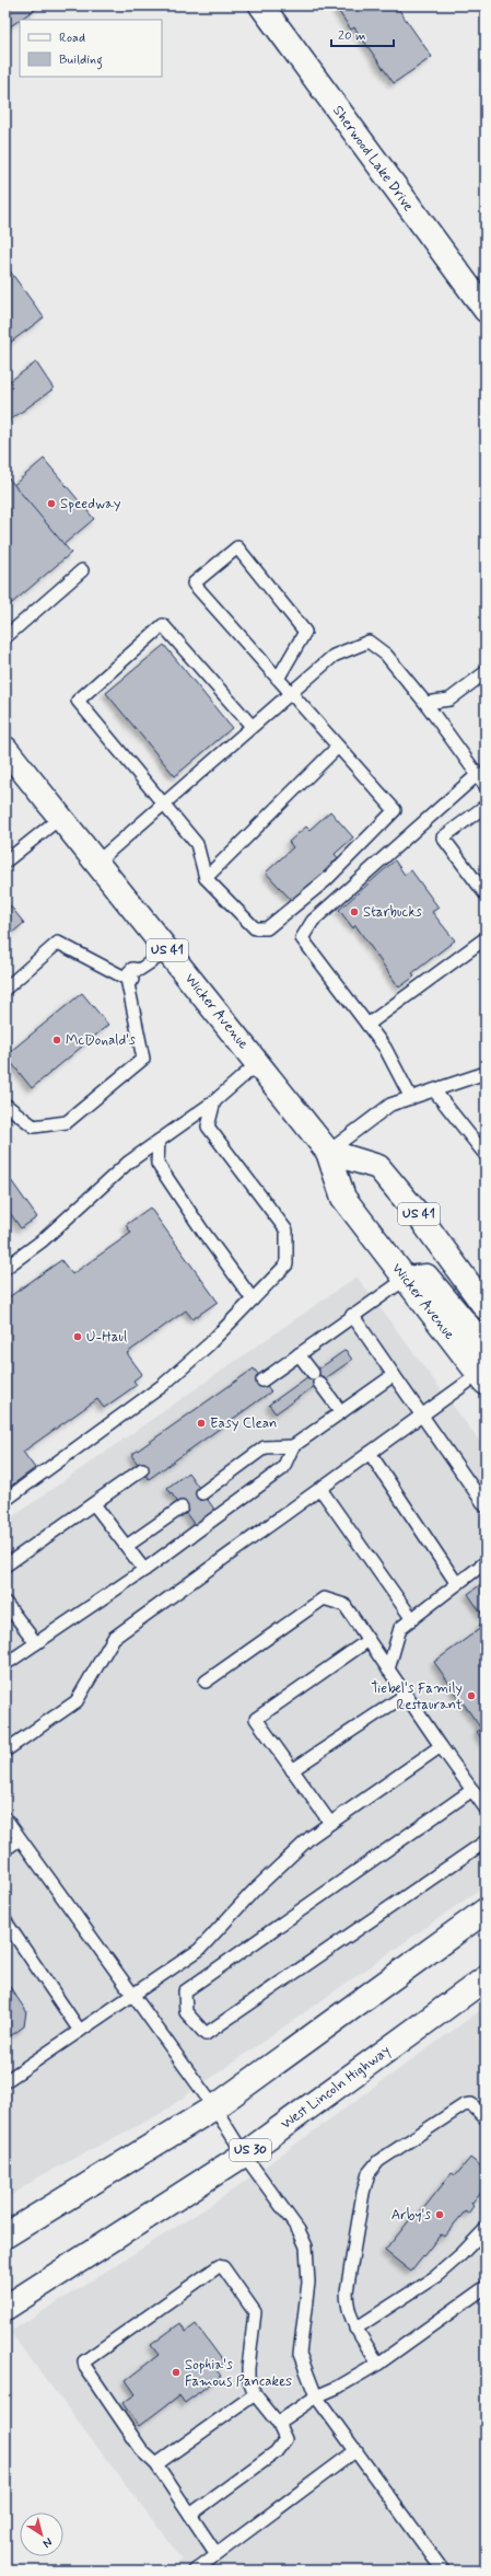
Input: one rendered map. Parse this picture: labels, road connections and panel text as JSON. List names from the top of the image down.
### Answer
{
  "streets": {
    "main road": [
      "Sherwood Lake Drive",
      "US 41",
      "Wicker Avenue",
      "West Lincoln Highway",
      "US 30"
    ]
  },
  "crossings": [
    ["US 41", "Wicker Avenue"]
  ],
  "places": [
    "Speedway",
    "Starbucks",
    "McDonald's",
    "U-Haul",
    "Easy Clean",
    "Tiebel's Family Restaurant",
    "Arby's",
    "Sophia's Famous Pancakes"
  ],
  "legend": ["Road", "Building"],
  "scale_bar": "20 m",
  "north": "bottom right"
}
